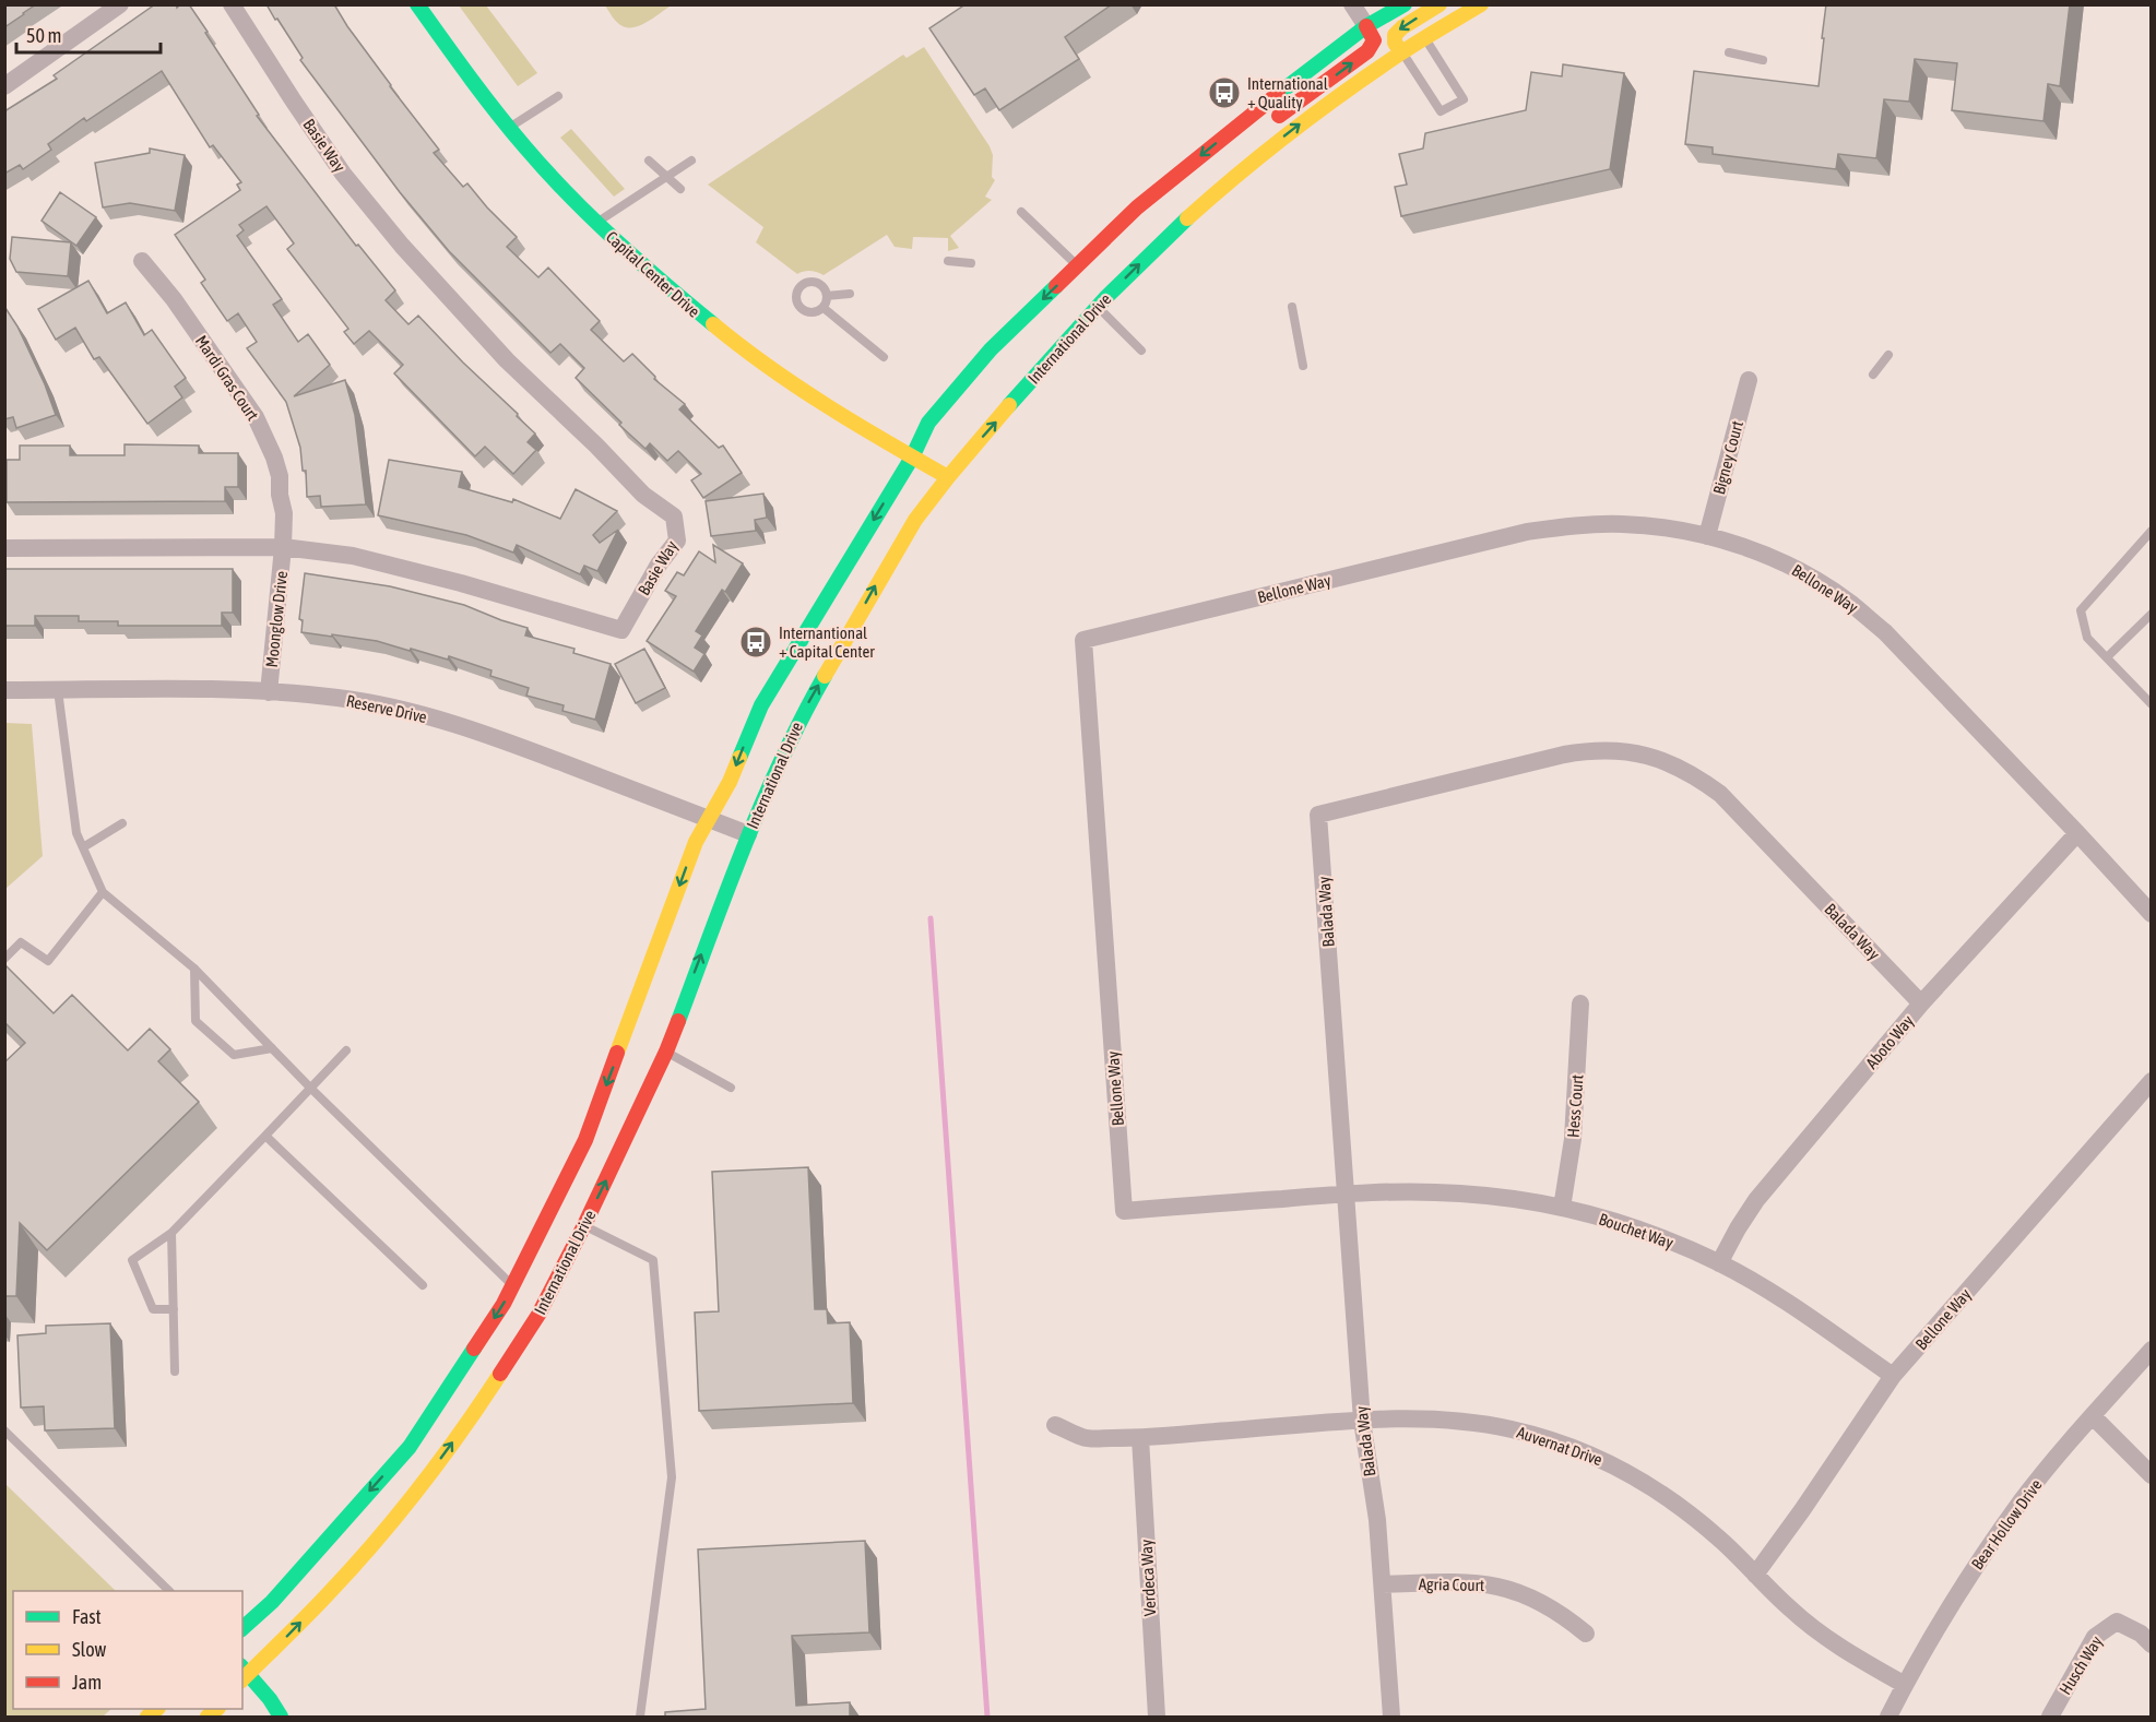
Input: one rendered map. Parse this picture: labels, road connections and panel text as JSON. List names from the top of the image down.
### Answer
{
  "streets": {
    "main road": ["Capital Center Drive", "International Drive"],
    "street": [
      "Basie Way",
      "Mardi Gras Court",
      "Bigney Court",
      "Bellone Way",
      "Moonglow Drive",
      "Reserve Drive",
      "Balada Way",
      "Aboto Way",
      "Hess Court",
      "Bouchet Way",
      "Auvernat Drive",
      "Bear Hollow Drive",
      "Verdeca Way",
      "Agria Court",
      "Husch Way"
    ]
  },
  "crossings": [
    ["Basie Way", "Mardi Gras Court"],
    ["Basie Way", "Moonglow Drive"],
    ["Capital Center Drive", "International Drive"],
    ["International Drive", "Reserve Drive"],
    ["Mardi Gras Court", "Moonglow Drive"],
    ["Bigney Court", "Bellone Way"],
    ["Bellone Way", "Balada Way"],
    ["Bellone Way", "Aboto Way"],
    ["Bellone Way", "Bouchet Way"],
    ["Bellone Way", "Auvernat Drive"],
    ["Moonglow Drive", "Reserve Drive"],
    ["Balada Way", "Aboto Way"],
    ["Balada Way", "Bouchet Way"],
    ["Balada Way", "Auvernat Drive"],
    ["Balada Way", "Agria Court"],
    ["Aboto Way", "Bouchet Way"],
    ["Hess Court", "Bouchet Way"],
    ["Auvernat Drive", "Bear Hollow Drive"],
    ["Auvernat Drive", "Verdeca Way"]
  ],
  "places": {
    "bus stop": ["International + Quality", "Internantional + Capital Center"]
  },
  "legend": ["Fast", "Slow", "Jam"],
  "scale_bar": "50 m"
}
